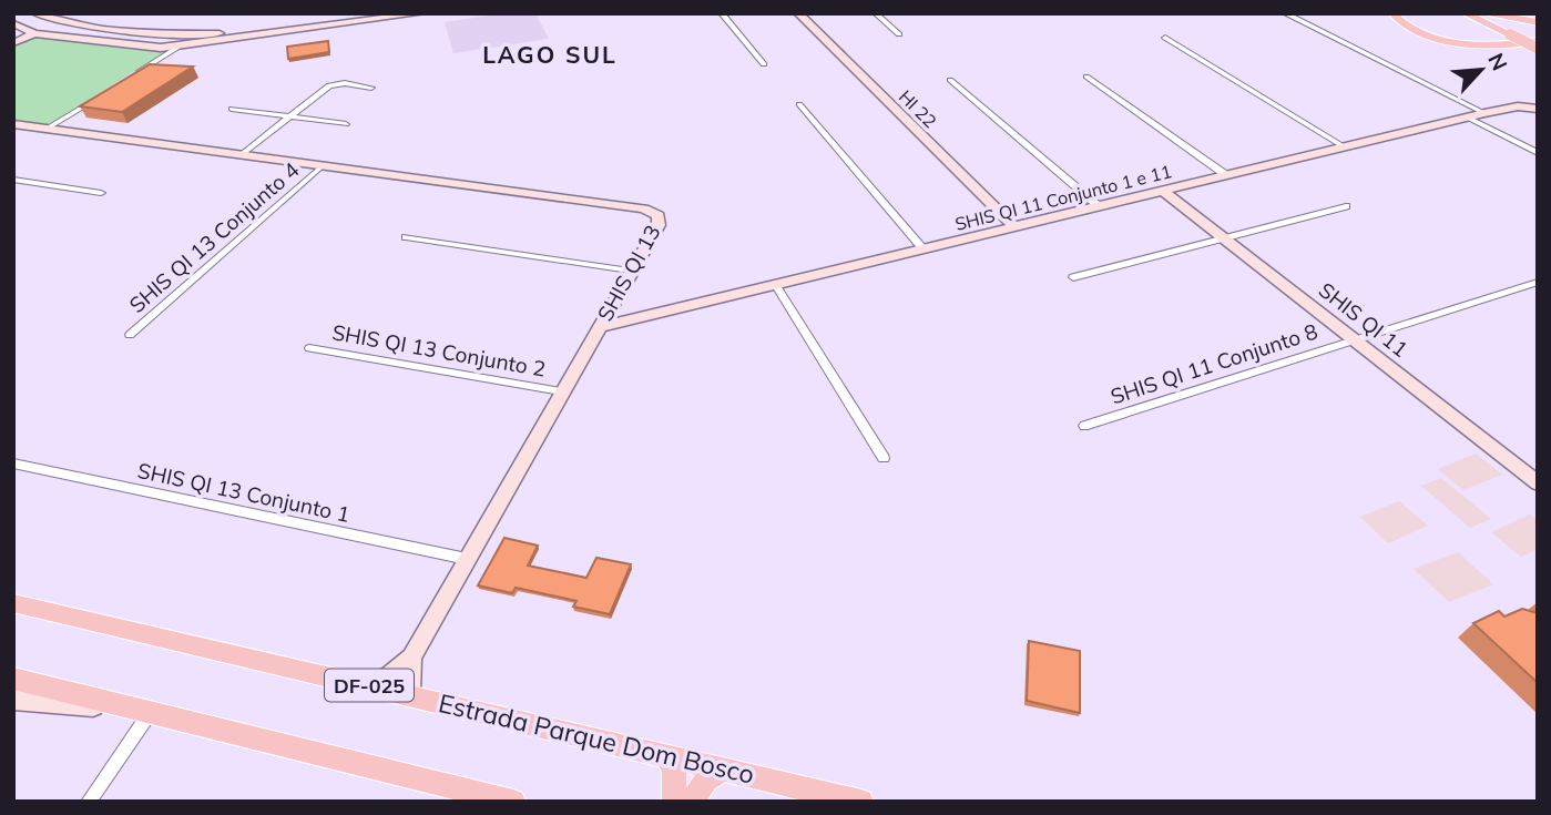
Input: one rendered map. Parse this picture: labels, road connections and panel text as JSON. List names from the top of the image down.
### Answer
{
  "streets": {
    "main road": ["DF-025", "Estrada Parque Dom Bosco"],
    "street": [
      "HI 22",
      "SHIS QI 11 Conjunto 1 e 11",
      "SHIS QI 13 Conjunto 4",
      "SHIS QI 13",
      "SHIS QI 11",
      "SHIS QI 13 Conjunto 2",
      "SHIS QI 11 Conjunto 8",
      "SHIS QI 13 Conjunto 1"
    ]
  },
  "crossings": [
    ["HI 22", "SHIS QI 11 Conjunto 1 e 11"],
    ["SHIS QI 11 Conjunto 1 e 11", "SHIS QI 13"],
    ["SHIS QI 11 Conjunto 1 e 11", "SHIS QI 11"],
    ["SHIS QI 13 Conjunto 4", "SHIS QI 13"],
    ["SHIS QI 13", "SHIS QI 13 Conjunto 2"],
    ["SHIS QI 13", "SHIS QI 13 Conjunto 1"],
    ["SHIS QI 13", "Estrada Parque Dom Bosco"],
    ["SHIS QI 11", "SHIS QI 11 Conjunto 8"]
  ],
  "districts": ["LAGO SUL"],
  "north": "top right"
}
